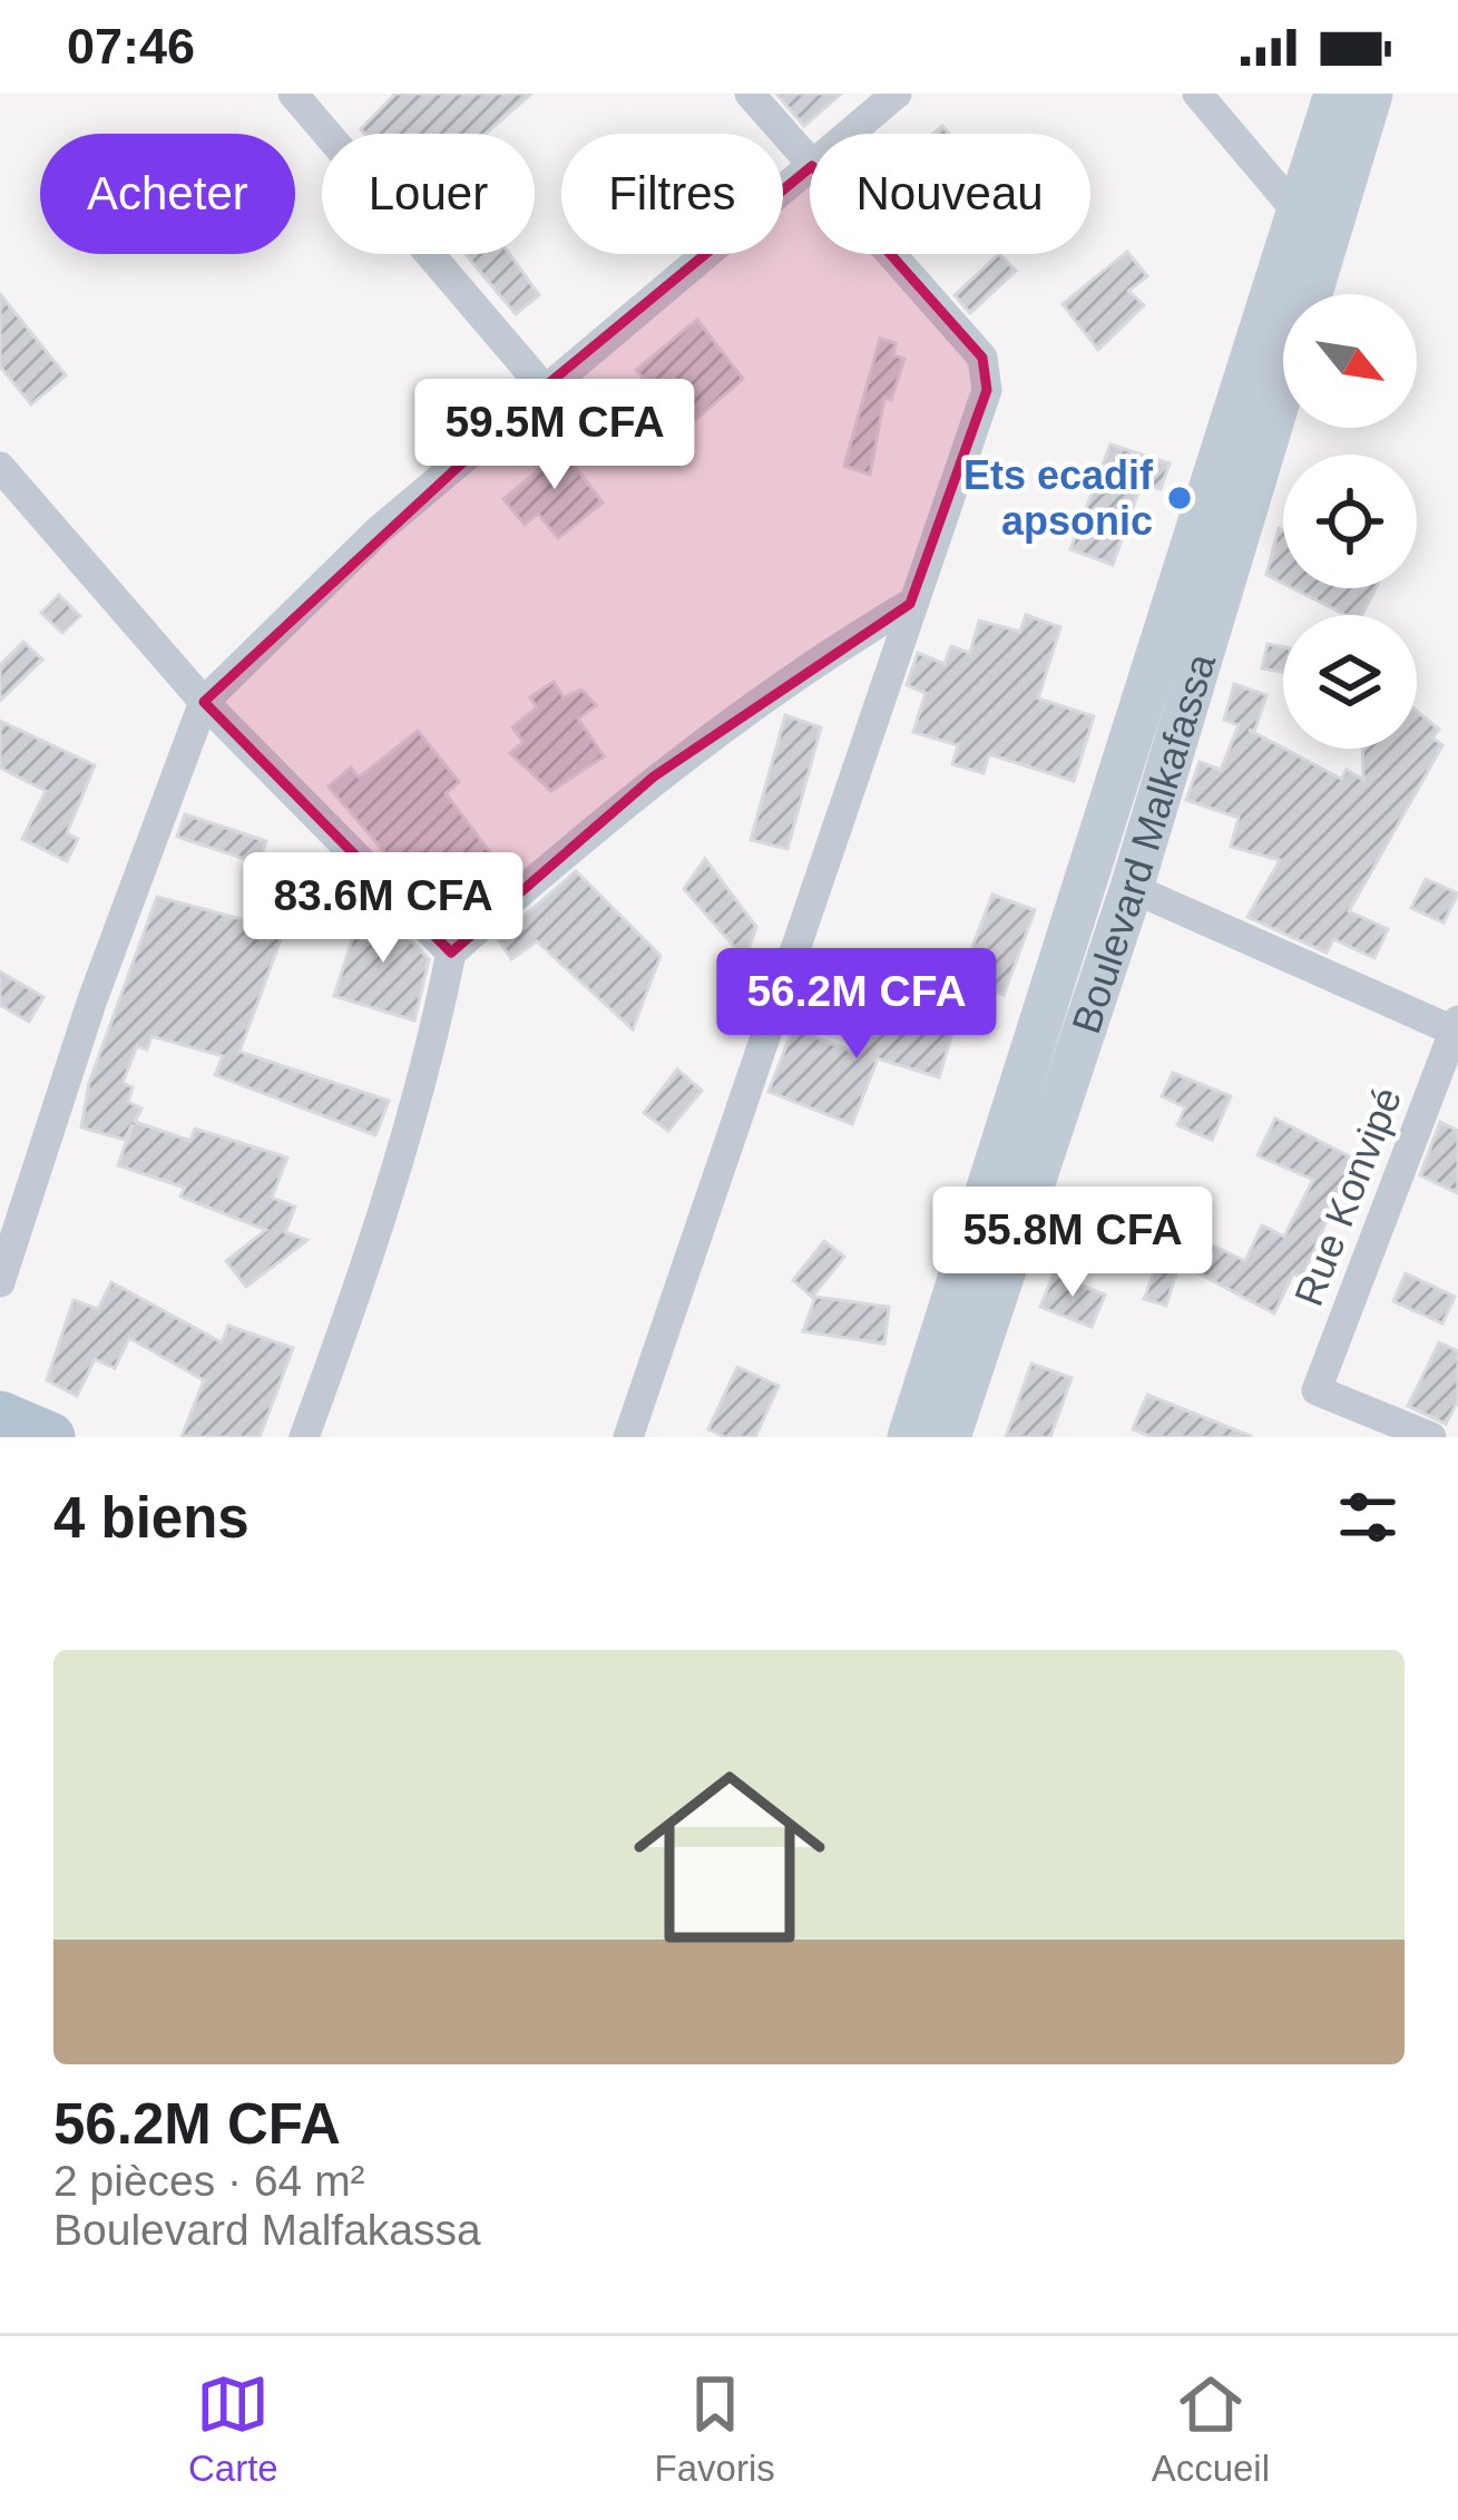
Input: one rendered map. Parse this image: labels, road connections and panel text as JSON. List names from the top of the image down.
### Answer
{
  "streets": {
    "main road": ["Boulevard Malkafassa"],
    "street": ["Rue Konvipé"]
  },
  "places": ["Ets ecadif apsonic"],
  "north": "bottom right",
  "page": {
    "status": "07:46",
    "chip": [
      "Acheter",
      "Louer",
      "Filtres",
      "Nouveau"
    ],
    "price": [
      "59.5M CFA",
      "83.6M CFA",
      "56.2M CFA",
      "55.8M CFA"
    ],
    "heading": "4 biens",
    "list": [
      {
        "name": "56.2M CFA",
        "note": "2 pièces · 64 m² · Boulevard Malfakassa"
      }
    ],
    "tabs": ["Carte", "Favoris", "Accueil"]
  }
}
